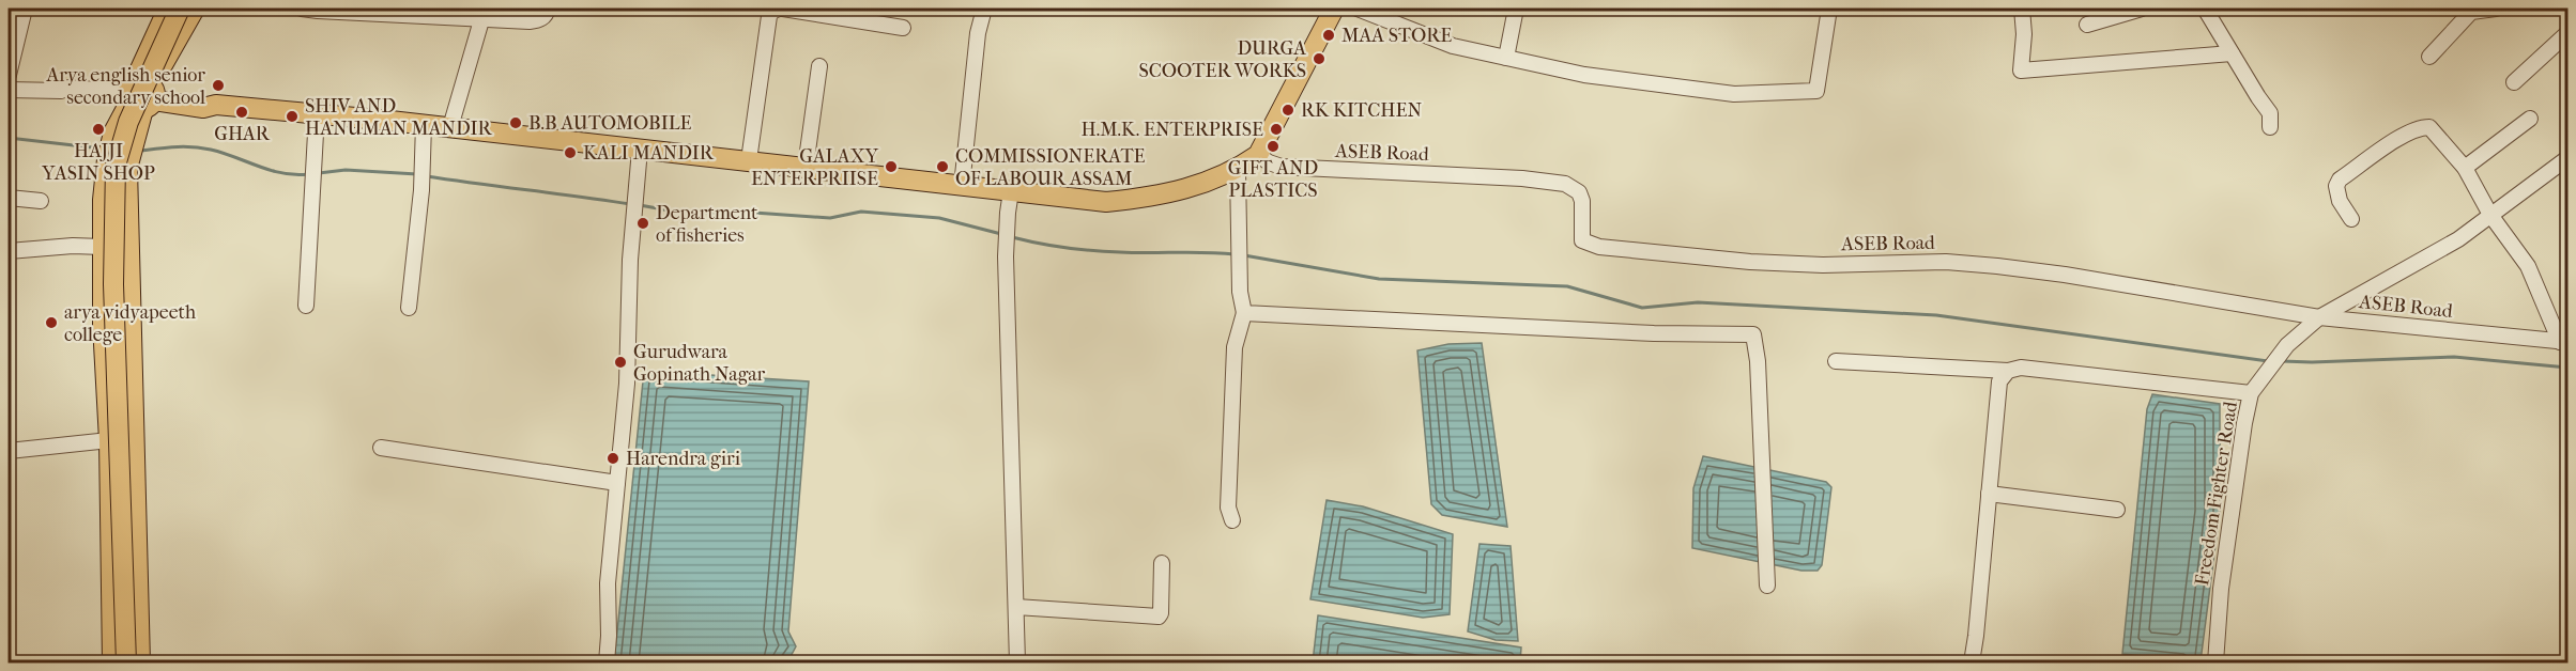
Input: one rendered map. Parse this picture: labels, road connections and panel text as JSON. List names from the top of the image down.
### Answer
{
  "streets": {
    "street": ["ASEB Road", "Freedom Fighter Road"]
  },
  "crossings": [
    ["ASEB Road", "Freedom Fighter Road"]
  ],
  "places": [
    "MAA STORE",
    "DURGA SCOOTER WORKS",
    "Arya english senior secondary school",
    "RK KITCHEN",
    "GHAR",
    "SHIV AND HANUMAN MANDIR",
    "B.B AUTOMOBILE",
    "HAJJI YASIN SHOP",
    "H.M.K. ENTERPRISE",
    "GIFT AND PLASTICS",
    "KALI MANDIR",
    "GALAXY ENTERPRIISE",
    "COMMISSIONERATE OF LABOUR ASSAM",
    "Department of fisheries",
    "arya vidyapeeth college",
    "Gurudwara Gopinath Nagar",
    "Harendra giri"
  ]
}
